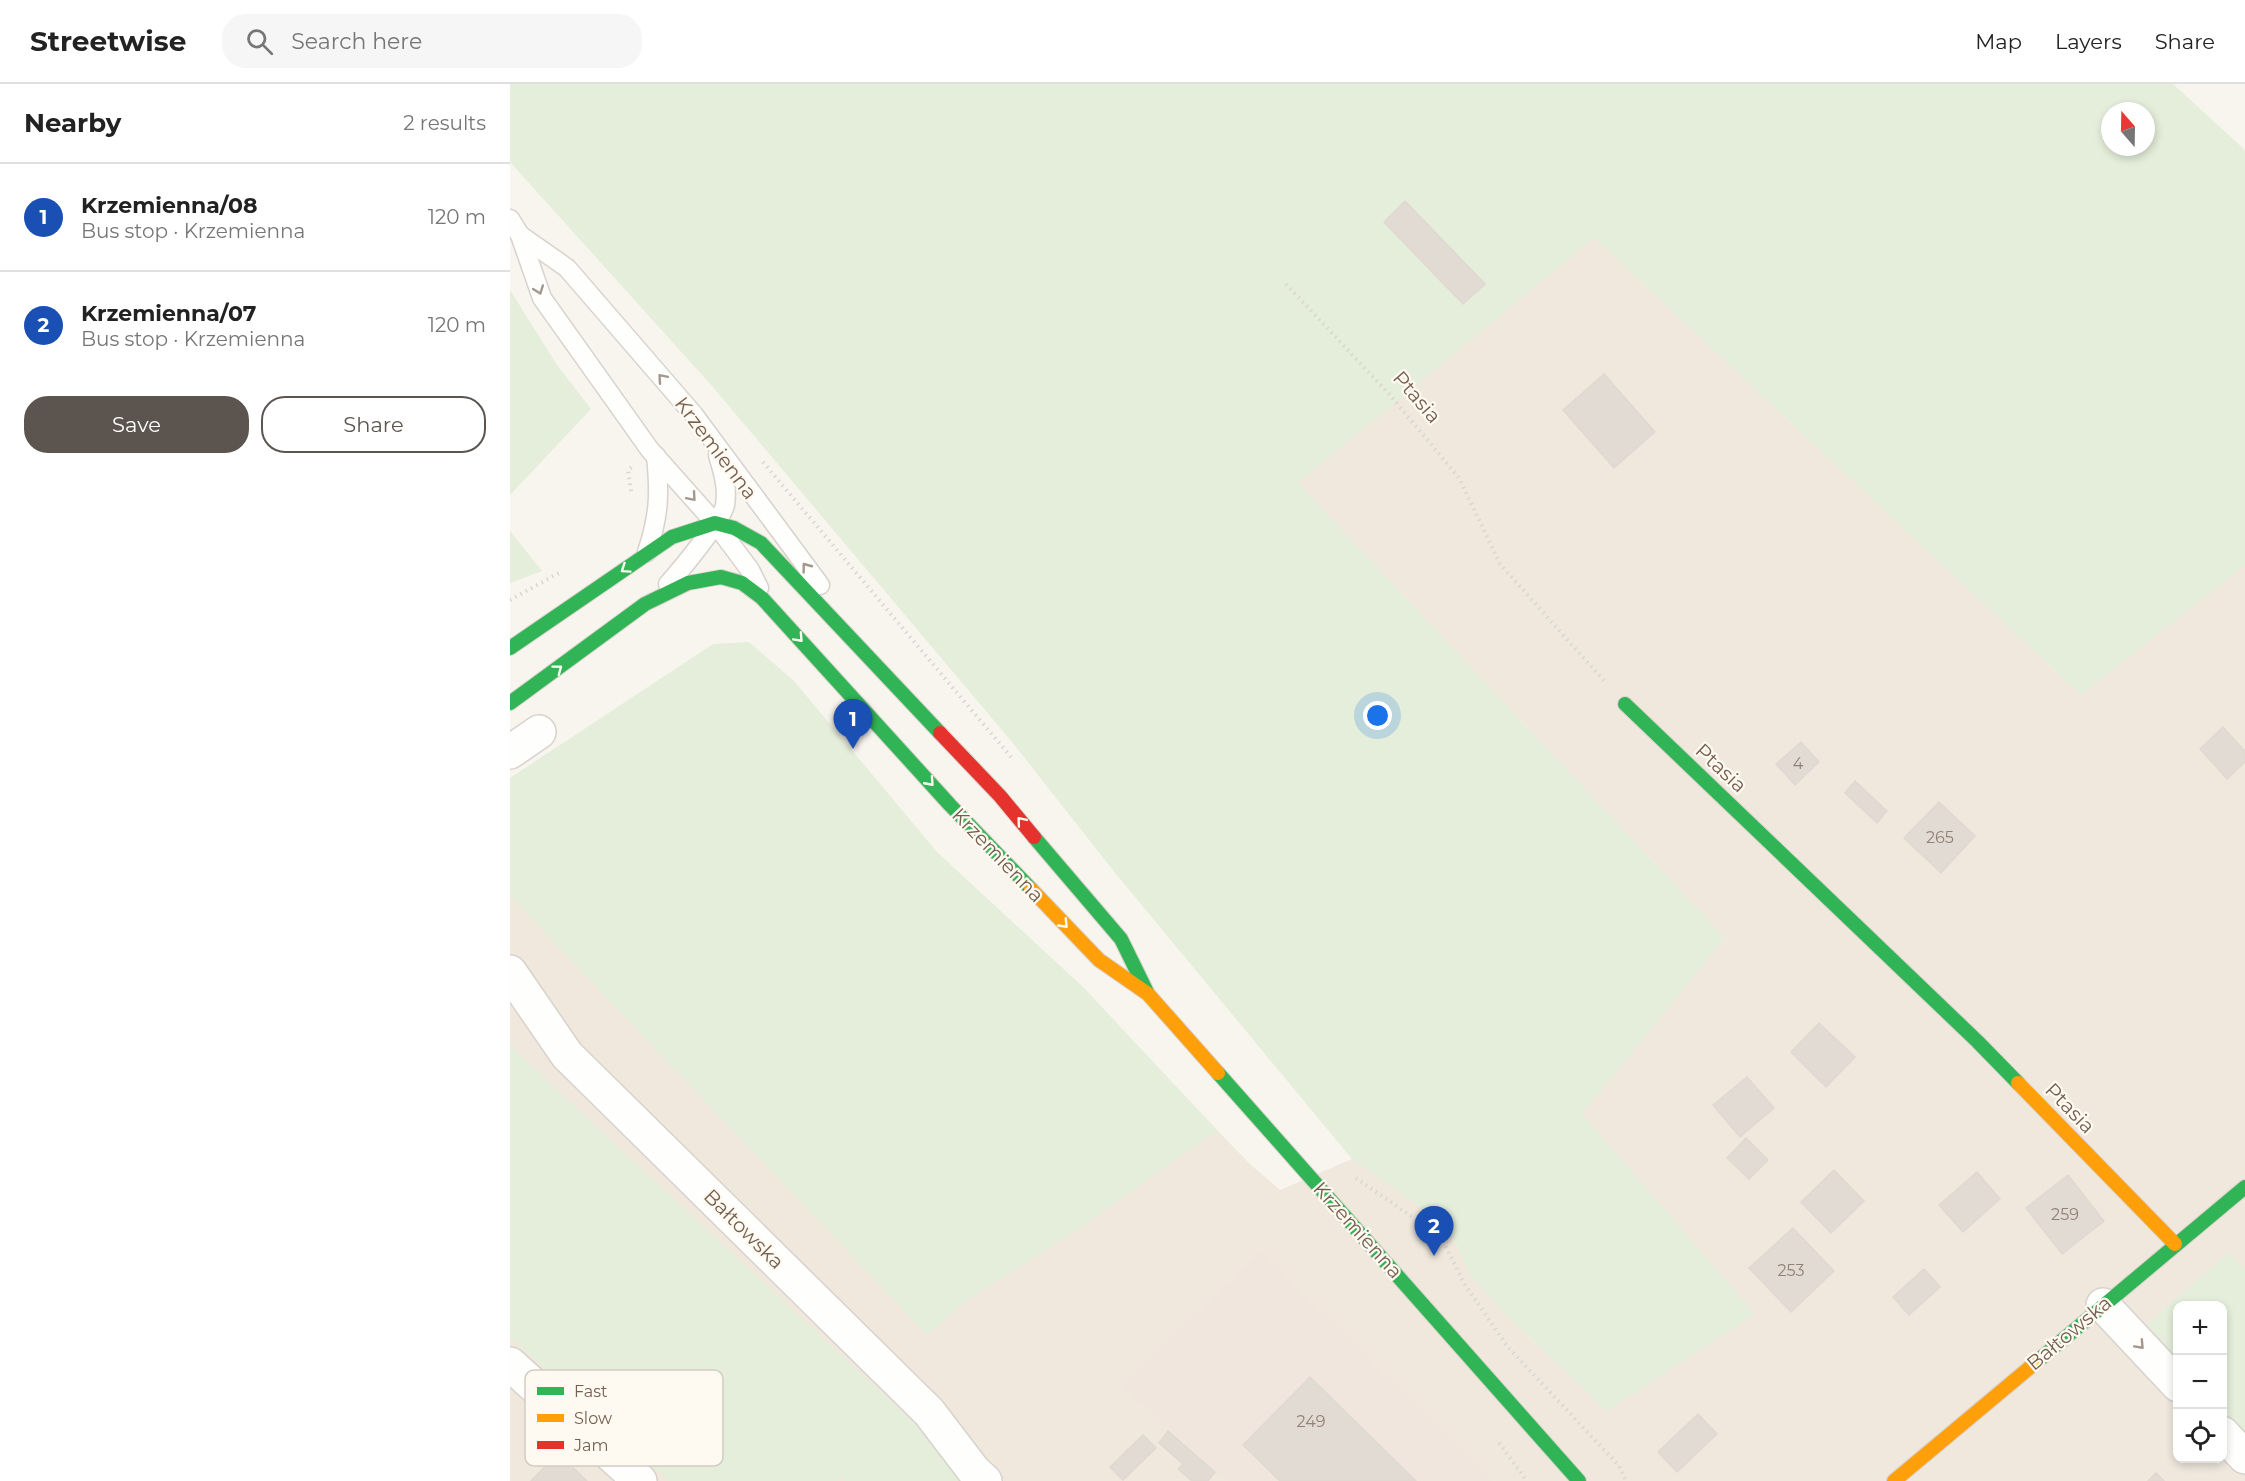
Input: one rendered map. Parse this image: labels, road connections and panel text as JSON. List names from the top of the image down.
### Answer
{
  "streets": {
    "main road": ["Ptasia", "Krzemienna", "Bałtowska"]
  },
  "crossings": [
    ["Ptasia", "Bałtowska"]
  ],
  "house_numbers": [
    "4",
    "265",
    "259",
    "253",
    "249"
  ],
  "legend": ["Fast", "Slow", "Jam"],
  "north": "top",
  "page": {
    "header": "Streetwise",
    "search": "Search here",
    "nav": ["Map", "Layers", "Share"],
    "heading": ["Nearby", "2 results"],
    "list": [
      {
        "mark": "1",
        "name": "Krzemienna/08",
        "note": "Bus stop · Krzemienna",
        "value": "120 m"
      },
      {
        "mark": "2",
        "name": "Krzemienna/07",
        "note": "Bus stop · Krzemienna",
        "value": "120 m"
      }
    ],
    "buttons": ["Save", "Share"],
    "pins": ["1", "2"],
    "map_buttons": ["+", "−"]
  }
}
